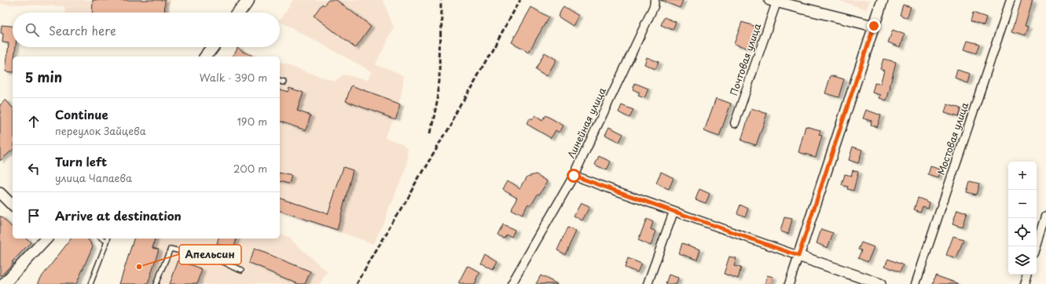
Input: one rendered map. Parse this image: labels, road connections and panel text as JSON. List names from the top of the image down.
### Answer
{
  "streets": {
    "street": ["Почтовая улица", "Линейная улица", "Мостовая улица"]
  },
  "places": ["Апельсин"],
  "page": {
    "search": "Search here",
    "heading": ["5 min", "Walk · 390 m"],
    "list": [
      ["Continue", "переулок Зайцева", "190 m"],
      ["Turn left", "улица Чапаева", "200 m"],
      "Arrive at destination"
    ],
    "map_buttons": ["+", "−"]
  }
}
